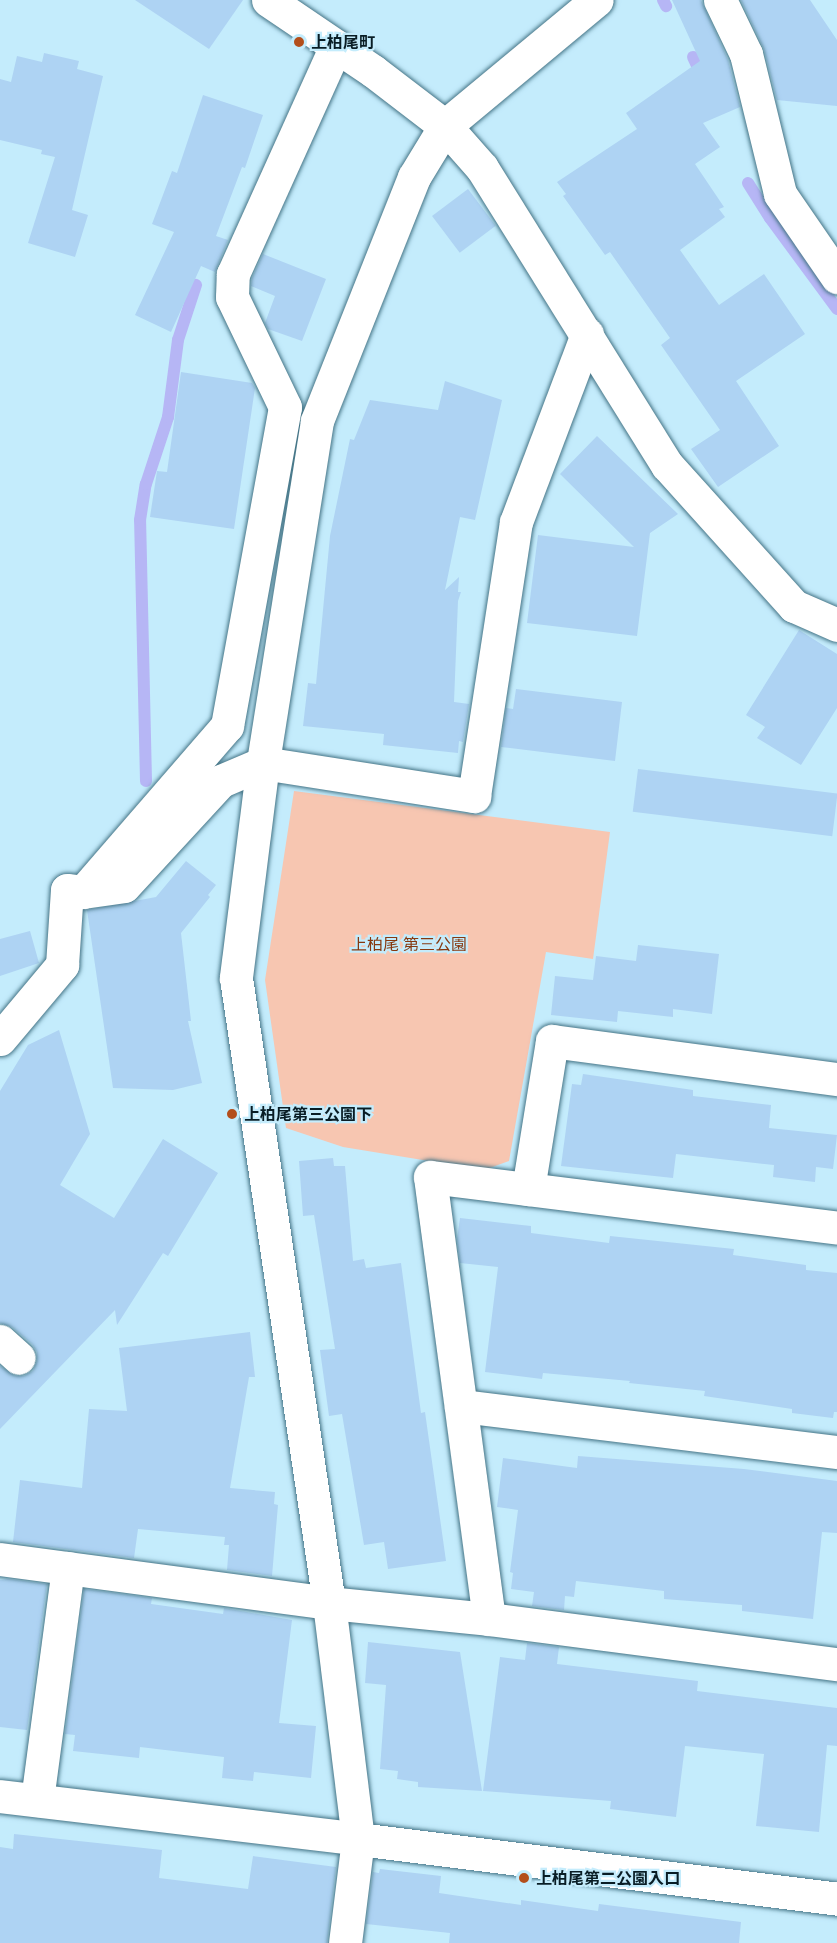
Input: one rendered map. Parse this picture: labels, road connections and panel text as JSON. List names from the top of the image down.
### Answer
{
  "parks": ["上柏尾 第三公園"],
  "places": ["上柏尾町", "上柏尾第三公園下", "上柏尾第二公園入口"]
}
